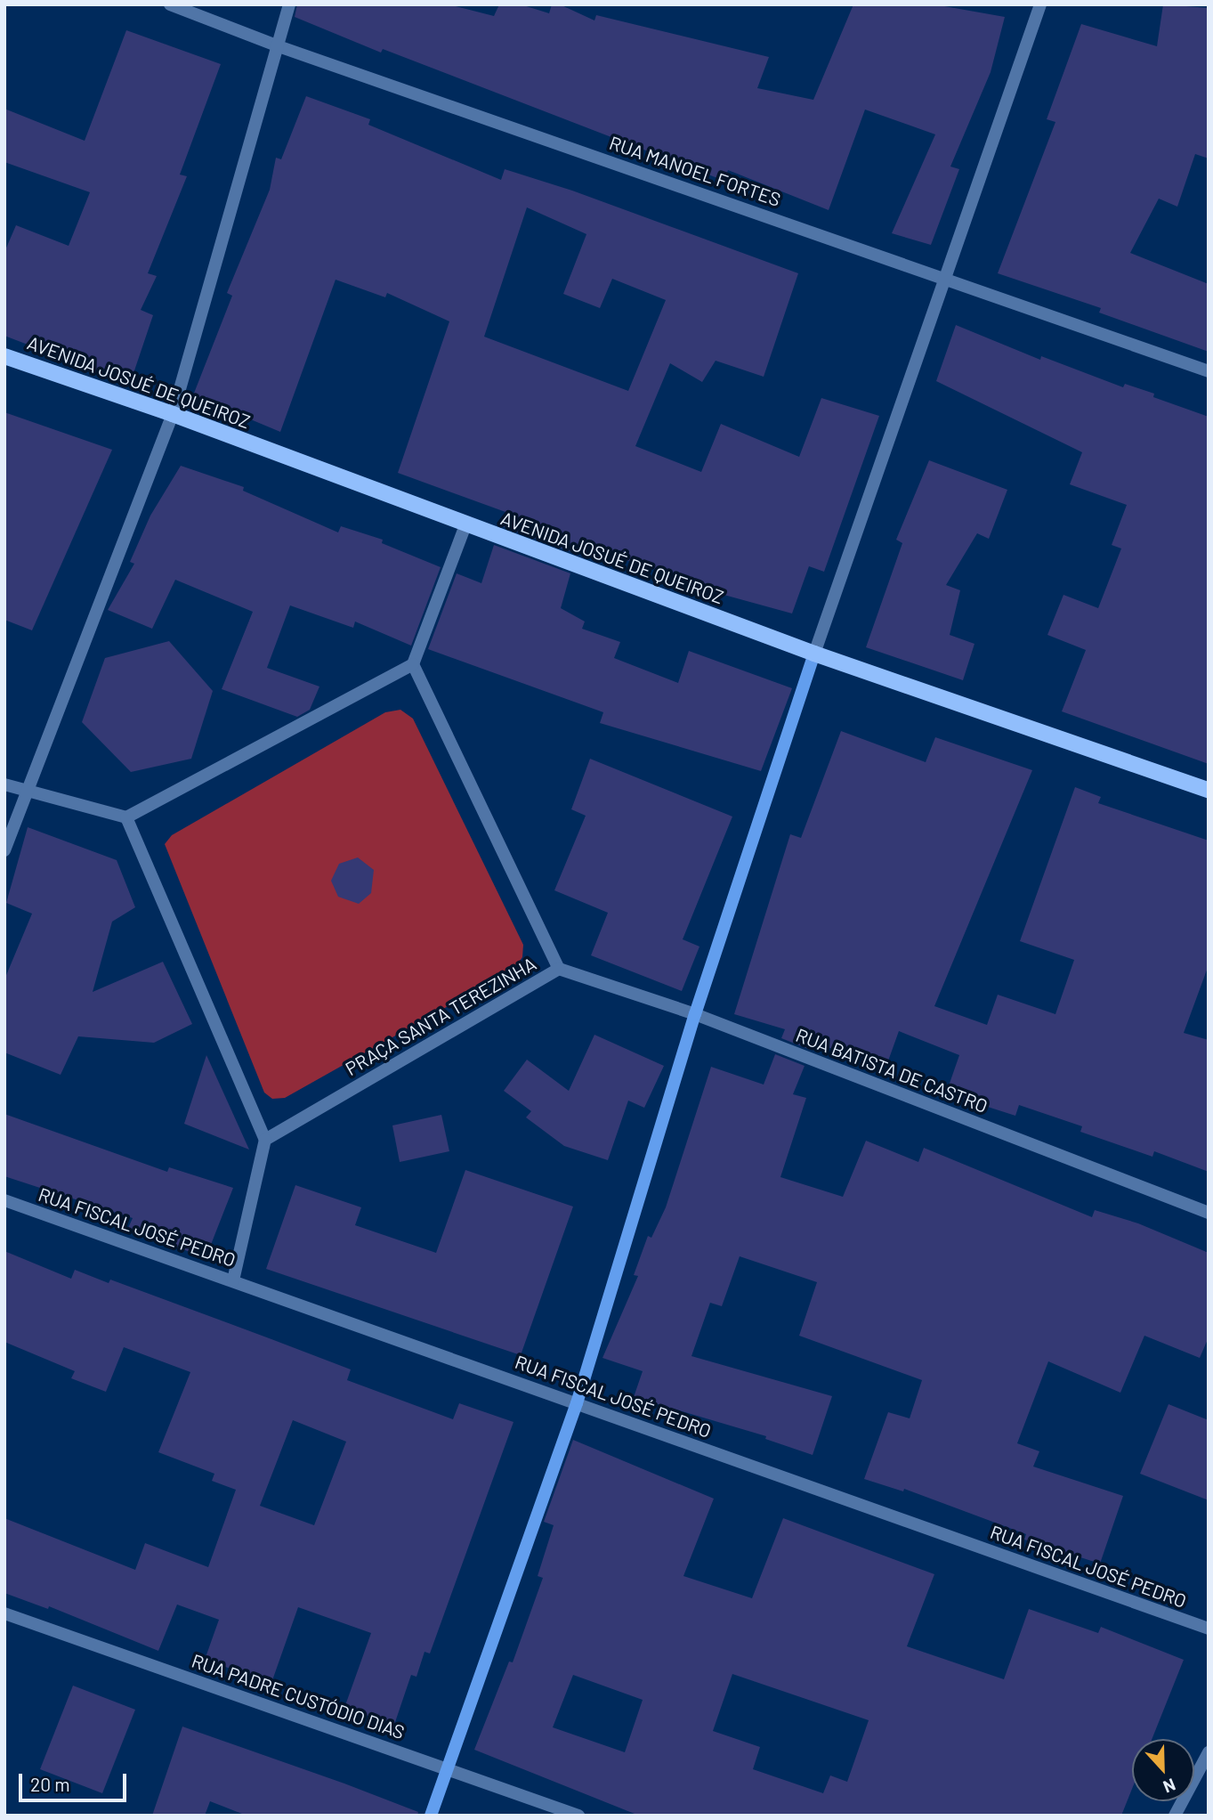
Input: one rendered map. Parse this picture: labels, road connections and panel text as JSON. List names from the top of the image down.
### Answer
{
  "streets": {
    "main road": ["AVENIDA JOSUÉ DE QUEIROZ"],
    "street": [
      "RUA MANOEL FORTES",
      "PRAÇA SANTA TEREZINHA",
      "RUA BATISTA DE CASTRO",
      "RUA FISCAL JOSÉ PEDRO",
      "RUA PADRE CUSTÓDIO DIAS"
    ]
  },
  "crossings": [
    ["PRAÇA SANTA TEREZINHA", "RUA BATISTA DE CASTRO"]
  ],
  "scale_bar": "20 m",
  "north": "bottom"
}
